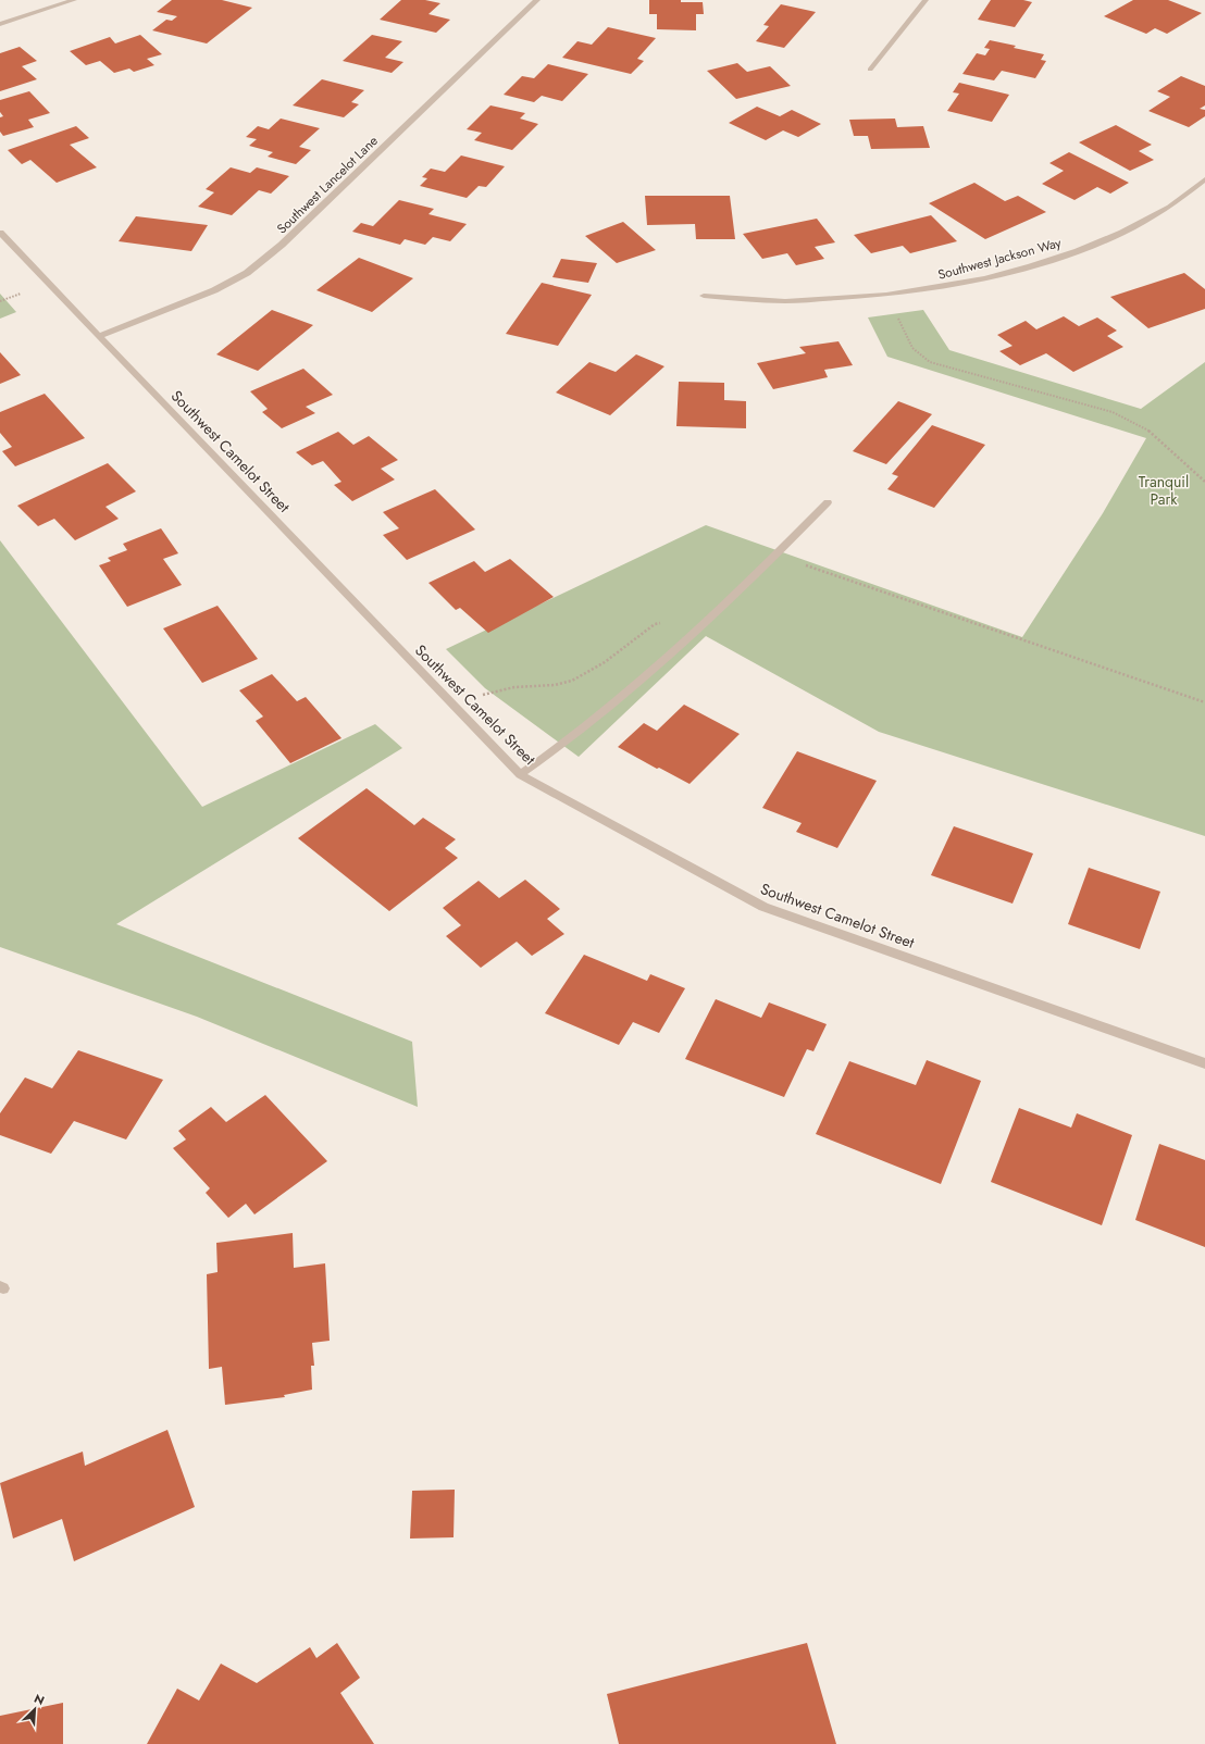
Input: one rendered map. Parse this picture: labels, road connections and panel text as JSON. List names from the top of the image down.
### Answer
{
  "streets": {
    "street": ["Southwest Lancelot Lane", "Southwest Jackson Way", "Southwest Camelot Street"]
  },
  "crossings": [
    ["Southwest Lancelot Lane", "Southwest Camelot Street"]
  ],
  "parks": ["Tranquil Park"],
  "north": "top right"
}
